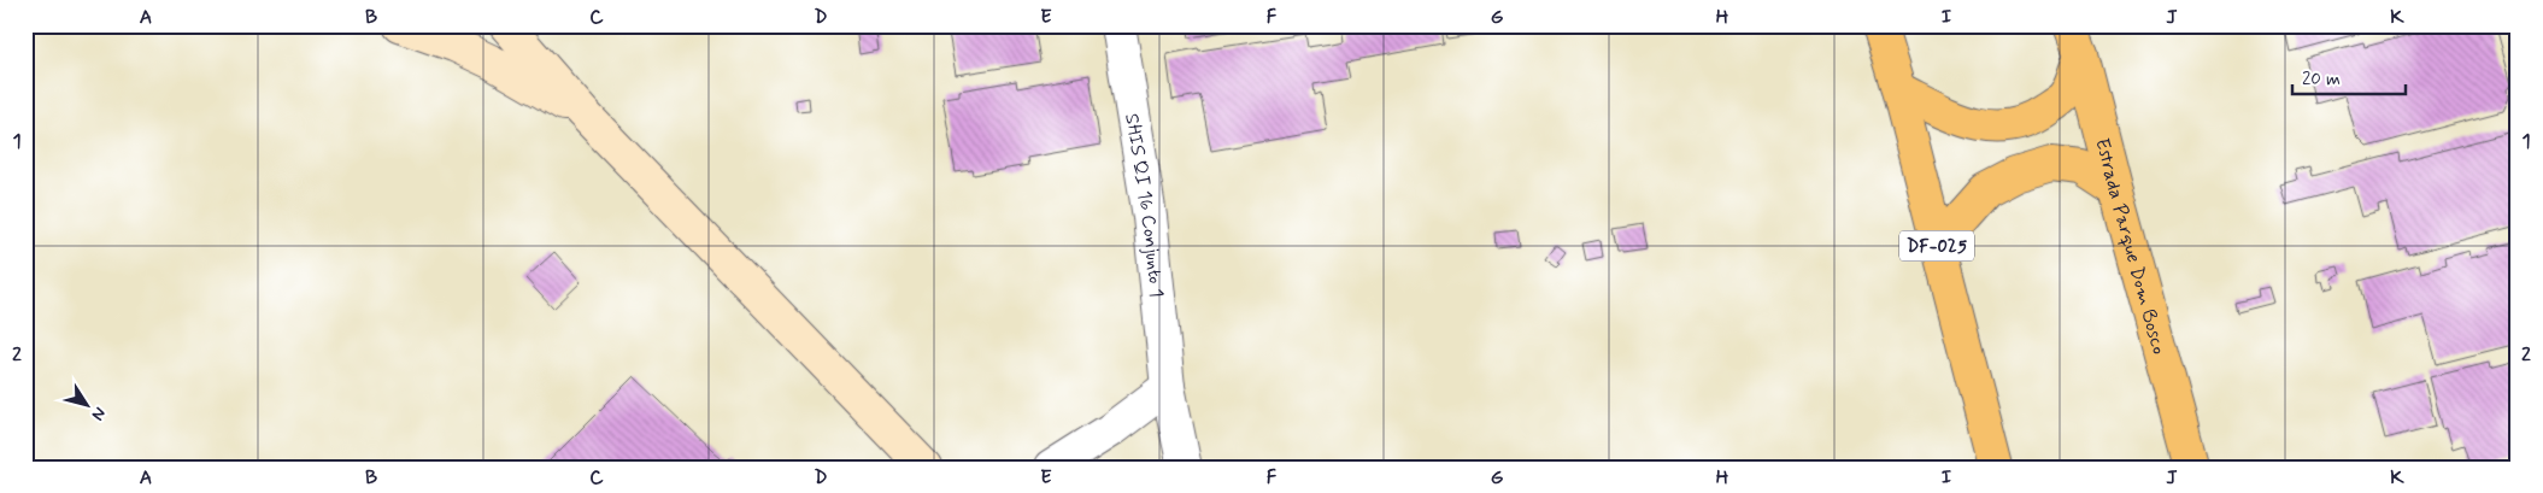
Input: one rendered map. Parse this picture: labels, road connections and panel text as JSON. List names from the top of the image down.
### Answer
{
  "streets": {
    "main road": ["DF-025", "Estrada Parque Dom Bosco"],
    "street": ["SHIS QI 16 Conjunto 1"]
  },
  "scale_bar": "20 m",
  "north": "bottom right",
  "grid": {
    "columns": [
      "A",
      "B",
      "C",
      "D",
      "E",
      "F",
      "G",
      "H",
      "I",
      "J",
      "K"
    ],
    "rows": ["1", "2"]
  }
}
